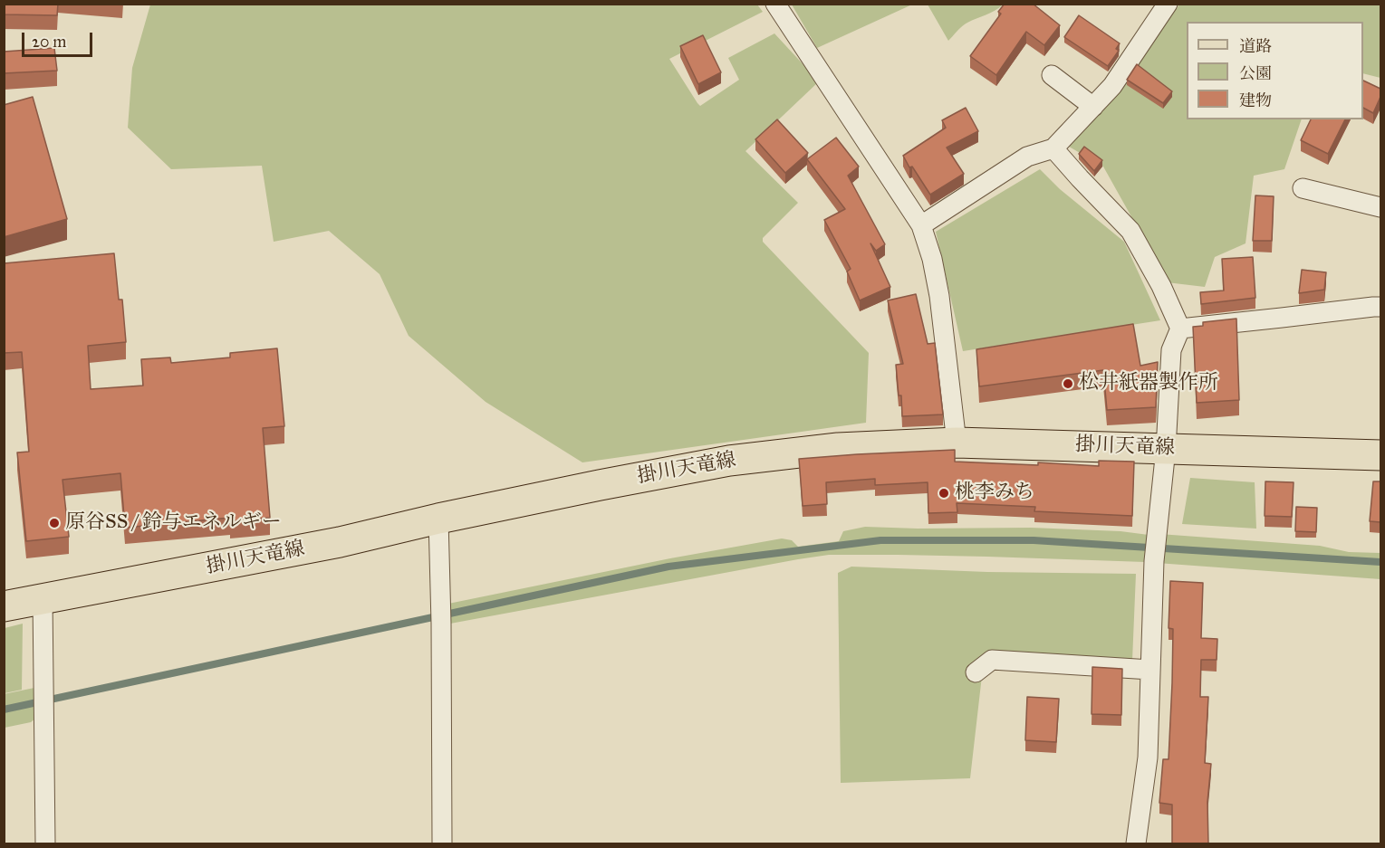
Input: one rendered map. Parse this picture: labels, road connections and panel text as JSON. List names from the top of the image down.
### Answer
{
  "streets": {
    "main road": ["掛川天竜線"]
  },
  "places": ["松井紙器製作所", "桃李みち", "原谷SS / 鈴与エネルギー"],
  "legend": ["道路", "公園", "建物"],
  "scale_bar": "20 m"
}
